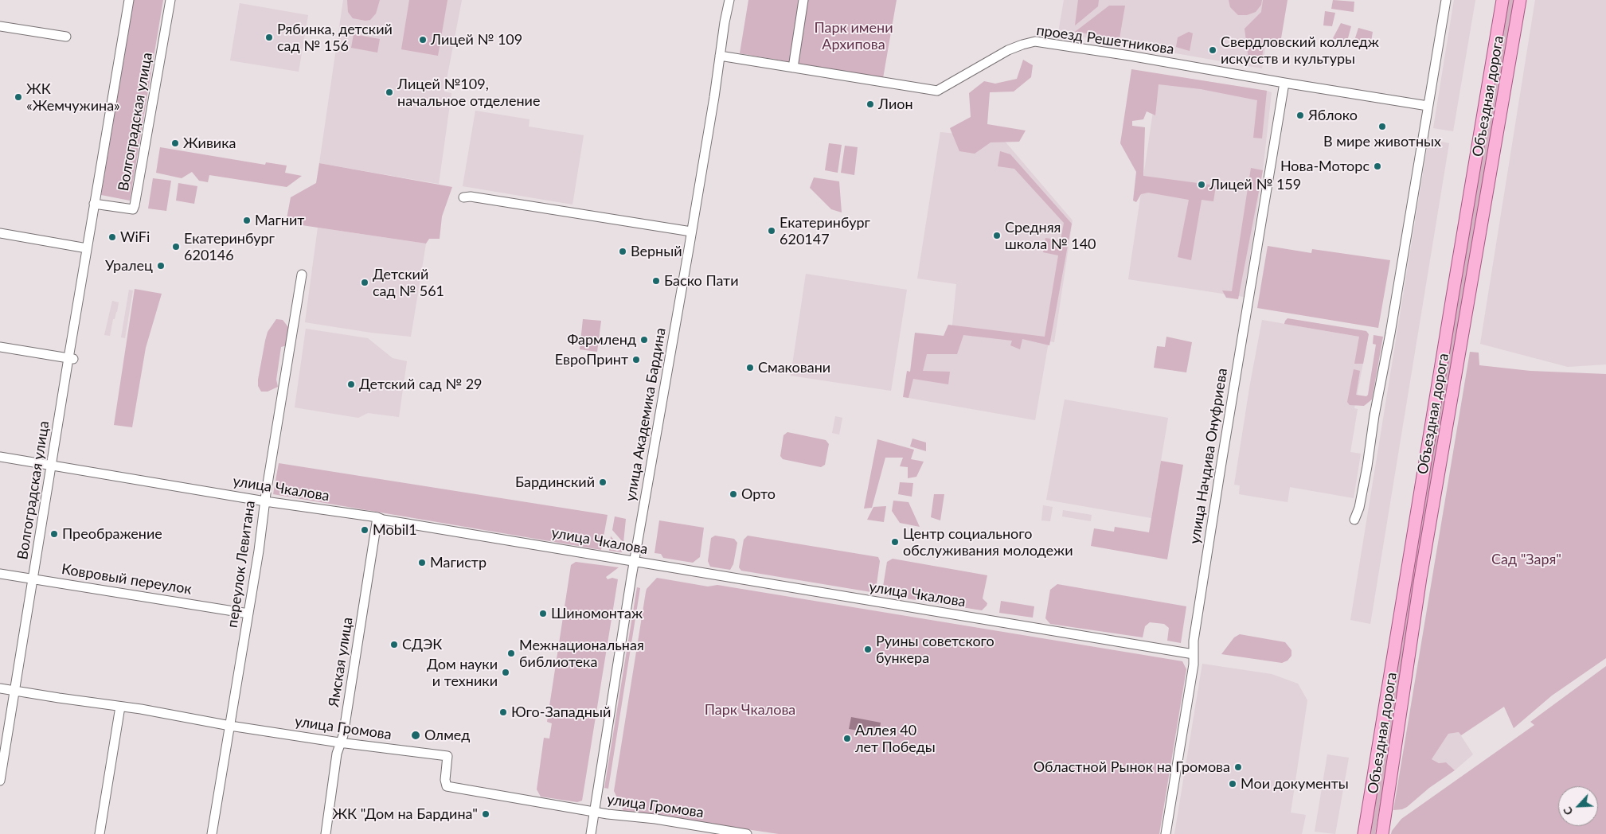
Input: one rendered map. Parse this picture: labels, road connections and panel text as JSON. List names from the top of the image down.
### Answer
{
  "streets": {
    "main road": ["Объездная дорога"],
    "street": [
      "проезд Решетникова",
      "Волгоградская улица",
      "улица Академика Бардина",
      "улица Начдива Онуфриева",
      "улица Чкалова",
      "переулок Левитана",
      "Ковровый переулок",
      "Ямская улица",
      "улица Громова"
    ]
  },
  "crossings": [
    ["проезд Решетникова", "улица Академика Бардина"],
    ["проезд Решетникова", "улица Начдива Онуфриева"],
    ["Волгоградская улица", "улица Чкалова"],
    ["Волгоградская улица", "Ковровый переулок"],
    ["Волгоградская улица", "улица Громова"],
    ["улица Академика Бардина", "улица Чкалова"],
    ["улица Академика Бардина", "улица Громова"],
    ["улица Начдива Онуфриева", "улица Чкалова"],
    ["улица Чкалова", "переулок Левитана"],
    ["улица Чкалова", "Ямская улица"],
    ["переулок Левитана", "Ковровый переулок"],
    ["переулок Левитана", "улица Громова"],
    ["Ямская улица", "улица Громова"]
  ],
  "parks": ["Парк имени Архипова", "Сад \"Заря\"", "Парк Чкалова"],
  "places": [
    "Рябинка, детский сад № 156",
    "Лицей № 109",
    "Свердловский колледж искусств и культуры",
    "Лицей №109, начальное отделение",
    "ЖК «Жемчужина»",
    "Лион",
    "Яблоко",
    "В мире животных",
    "Живика",
    "Нова-Моторс",
    "Лицей № 159",
    "Магнит",
    "Екатеринбург 620147",
    "Средняя школа № 140",
    "WiFi",
    "Екатеринбург 620146",
    "Верный",
    "Уралец",
    "Баско Пати",
    "Детский сад № 561",
    "Фармленд",
    "ЕвроПринт",
    "Смаковани",
    "Детский сад № 29",
    "Бардинский",
    "Орто",
    "Mobil1",
    "Преображение",
    "Центр социального обслуживания молодежи",
    "Магистр",
    "Шиномонтаж",
    "СДЭК",
    "Руины советского бункера",
    "Межнациональная библиотека",
    "Дом науки и техники",
    "Юго-Западный",
    "Олмед",
    "Аллея 40 лет Победы",
    "Областной Рынок на Громова",
    "Мои документы",
    "ЖК \"Дом на Бардина\""
  ],
  "north": "bottom left"
}
